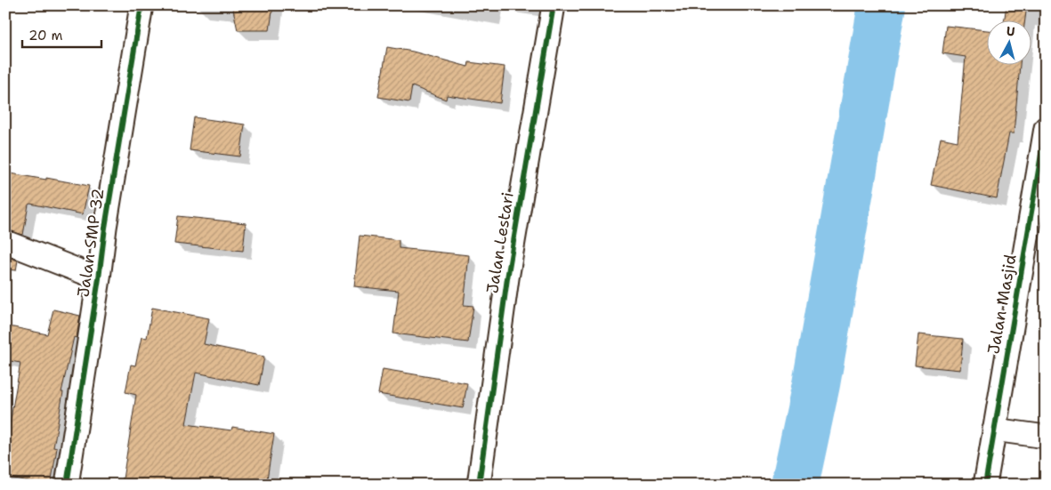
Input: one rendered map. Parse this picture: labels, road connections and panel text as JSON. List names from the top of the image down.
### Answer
{
  "streets": {
    "street": ["Jalan SMP 32", "Jalan Lestari", "Jalan Masjid"]
  },
  "scale_bar": "20 m",
  "north": "top"
}
